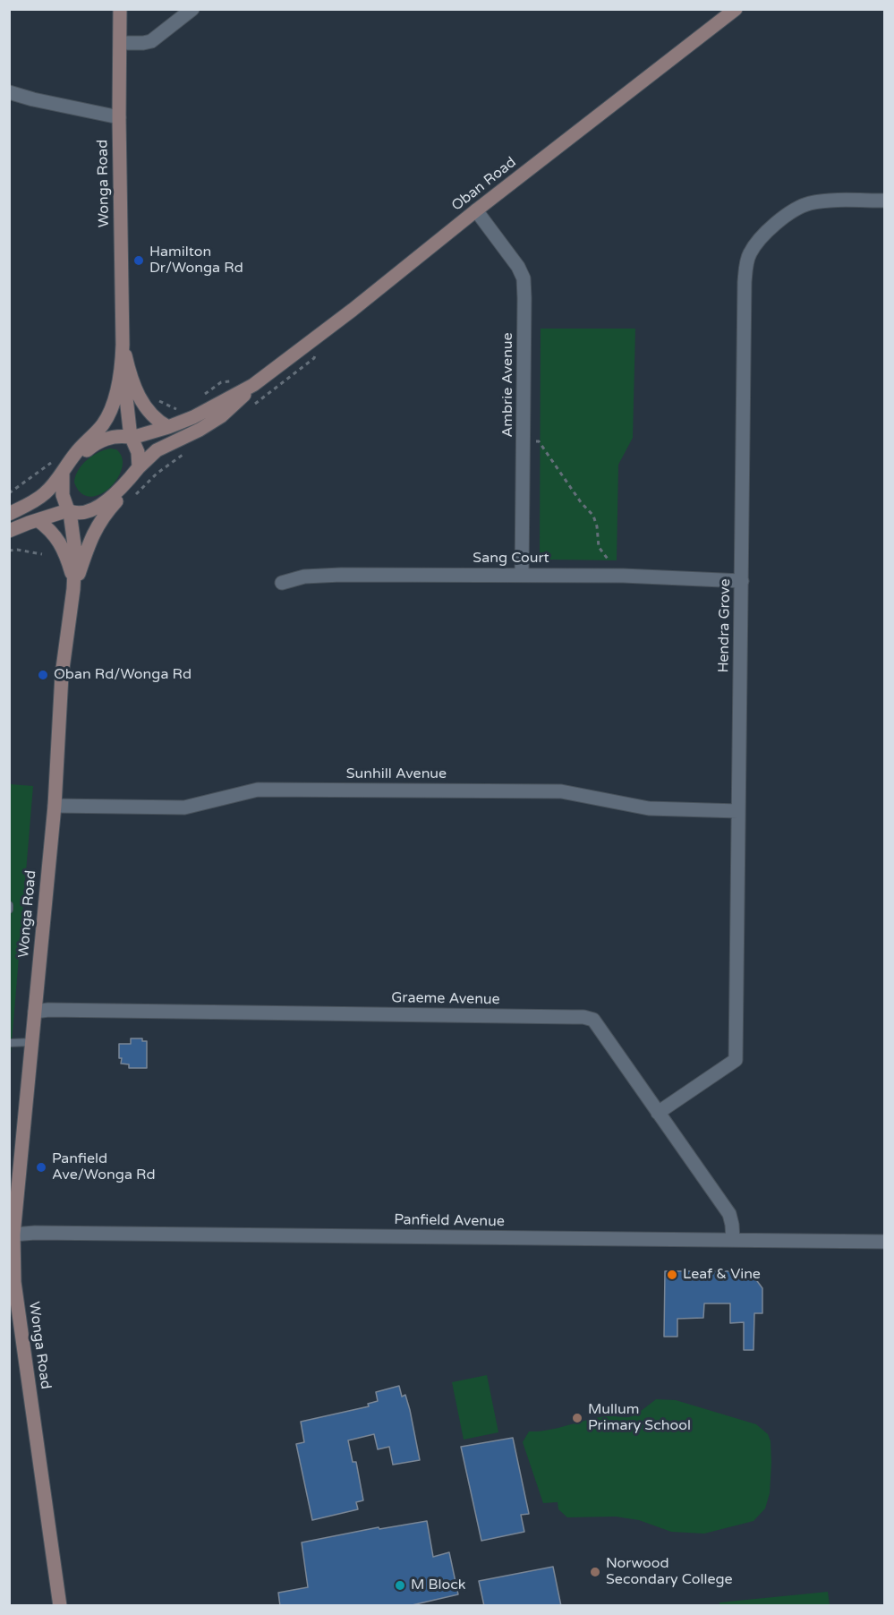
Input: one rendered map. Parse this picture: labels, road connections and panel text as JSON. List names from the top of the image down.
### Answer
{
  "streets": {
    "main road": ["Wonga Road", "Oban Road"],
    "street": [
      "Ambrie Avenue",
      "Sang Court",
      "Hendra Grove",
      "Sunhill Avenue",
      "Graeme Avenue",
      "Panfield Avenue"
    ]
  },
  "crossings": [
    ["Wonga Road", "Oban Road"],
    ["Wonga Road", "Sunhill Avenue"],
    ["Wonga Road", "Graeme Avenue"],
    ["Wonga Road", "Panfield Avenue"],
    ["Oban Road", "Ambrie Avenue"],
    ["Ambrie Avenue", "Sang Court"],
    ["Sang Court", "Hendra Grove"],
    ["Hendra Grove", "Sunhill Avenue"],
    ["Hendra Grove", "Graeme Avenue"],
    ["Graeme Avenue", "Panfield Avenue"]
  ],
  "places": [
    "Hamilton Dr/Wonga Rd",
    "Oban Rd/Wonga Rd",
    "Panfield Ave/Wonga Rd",
    "Leaf & Vine",
    "Mullum Primary School",
    "Norwood Secondary College",
    "M Block"
  ]
}
